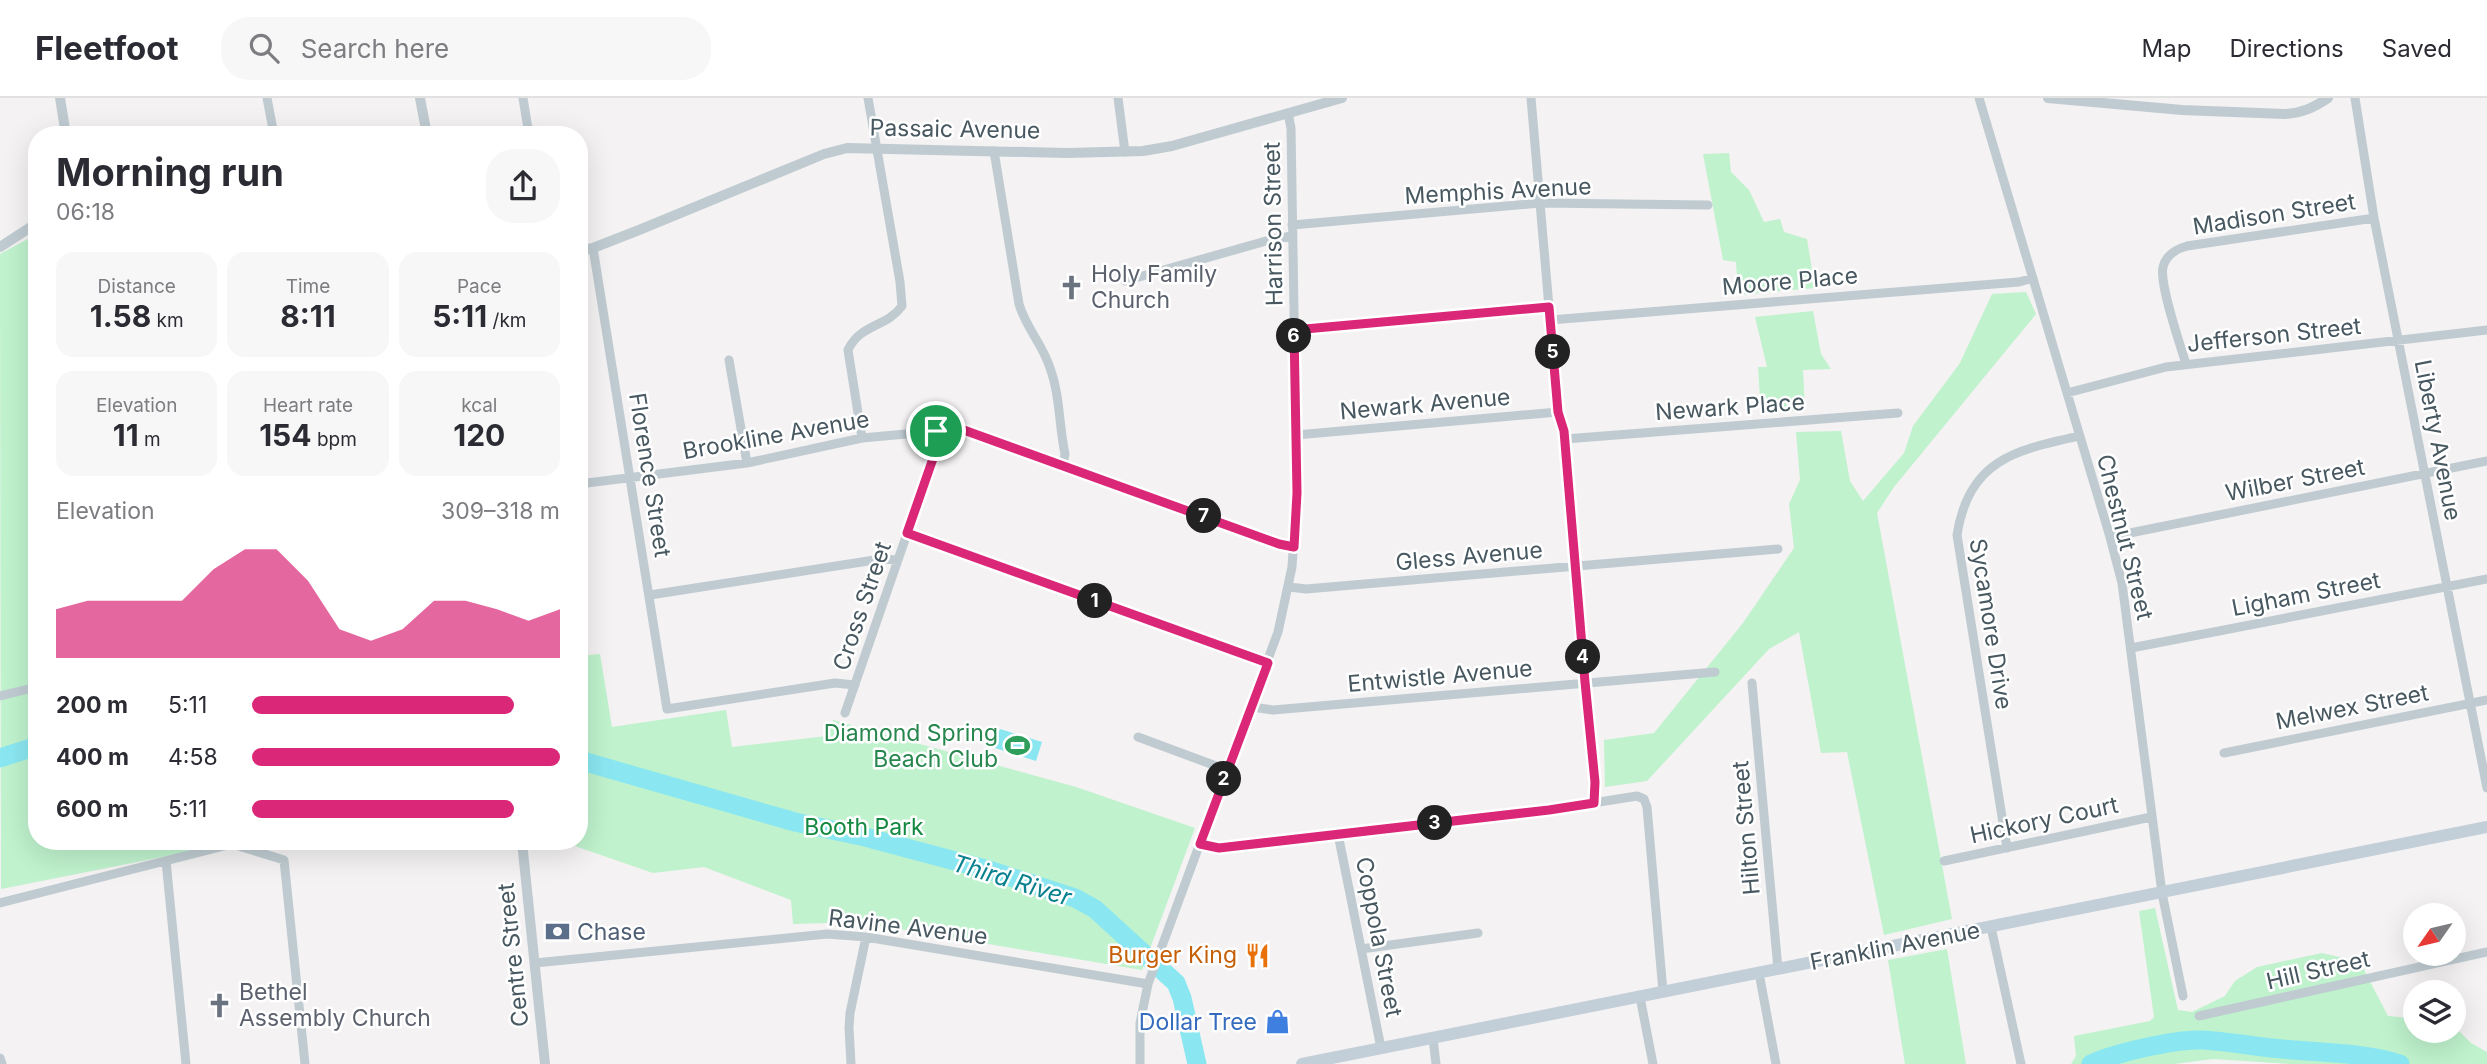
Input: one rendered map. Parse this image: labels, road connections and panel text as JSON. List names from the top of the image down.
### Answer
{
  "streets": {
    "main road": ["Franklin Avenue"],
    "street": [
      "Passaic Avenue",
      "Memphis Avenue",
      "Madison Street",
      "Harrison Street",
      "Moore Place",
      "Jefferson Street",
      "Newark Avenue",
      "Newark Place",
      "Brookline Avenue",
      "Liberty Avenue",
      "Florence Street",
      "Wilber Street",
      "Chestnut Street",
      "Gless Avenue",
      "Ligham Street",
      "Cross Street",
      "Sycamore Drive",
      "Entwistle Avenue",
      "Melwex Street",
      "Hickory Court",
      "Hilton Street",
      "Ravine Avenue",
      "Coppola Street",
      "Centre Street",
      "Hill Street"
    ]
  },
  "crossings": [
    ["Passaic Avenue", "Harrison Street"],
    ["Passaic Avenue", "Florence Street"],
    ["Memphis Avenue", "Harrison Street"],
    ["Madison Street", "Jefferson Street"],
    ["Madison Street", "Liberty Avenue"],
    ["Harrison Street", "Newark Avenue"],
    ["Harrison Street", "Brookline Avenue"],
    ["Harrison Street", "Gless Avenue"],
    ["Harrison Street", "Entwistle Avenue"],
    ["Harrison Street", "Ravine Avenue"],
    ["Moore Place", "Chestnut Street"],
    ["Jefferson Street", "Liberty Avenue"],
    ["Jefferson Street", "Chestnut Street"],
    ["Brookline Avenue", "Florence Street"],
    ["Brookline Avenue", "Cross Street"],
    ["Liberty Avenue", "Wilber Street"],
    ["Liberty Avenue", "Ligham Street"],
    ["Liberty Avenue", "Melwex Street"],
    ["Florence Street", "Cross Street"],
    ["Wilber Street", "Chestnut Street"],
    ["Chestnut Street", "Ligham Street"],
    ["Chestnut Street", "Sycamore Drive"],
    ["Chestnut Street", "Hickory Court"],
    ["Chestnut Street", "Franklin Avenue"],
    ["Sycamore Drive", "Hickory Court"],
    ["Hilton Street", "Franklin Avenue"],
    ["Ravine Avenue", "Centre Street"],
    ["Coppola Street", "Franklin Avenue"]
  ],
  "water": ["Third River"],
  "parks": ["Booth Park"],
  "places": {
    "church": ["Holy Family Church", "Bethel Assembly Church"],
    "sports": ["Diamond Spring Beach Club"],
    "bank": ["Chase"],
    "restaurant": ["Burger King"],
    "shop": ["Dollar Tree"]
  },
  "north": "bottom left",
  "page": {
    "header": "Fleetfoot",
    "search": "Search here",
    "nav": ["Map", "Directions", "Saved"],
    "heading": ["Morning run", "06:18"],
    "stats": [
      ["Distance", "1.58 km"],
      ["Time", "8:11"],
      ["Pace", "5:11 /km"],
      ["Elevation", "11 m"],
      ["Heart rate", "154 bpm"],
      ["kcal", "120"]
    ],
    "pins": [
      "6",
      "5",
      "7",
      "1",
      "4",
      "2",
      "3"
    ],
    "chart": ["Elevation", "309–318 m"],
    "list": [
      {
        "name": "200 m",
        "note": "5:11"
      },
      {
        "name": "400 m",
        "note": "4:58"
      },
      {
        "name": "600 m",
        "note": "5:11"
      }
    ]
  }
}
